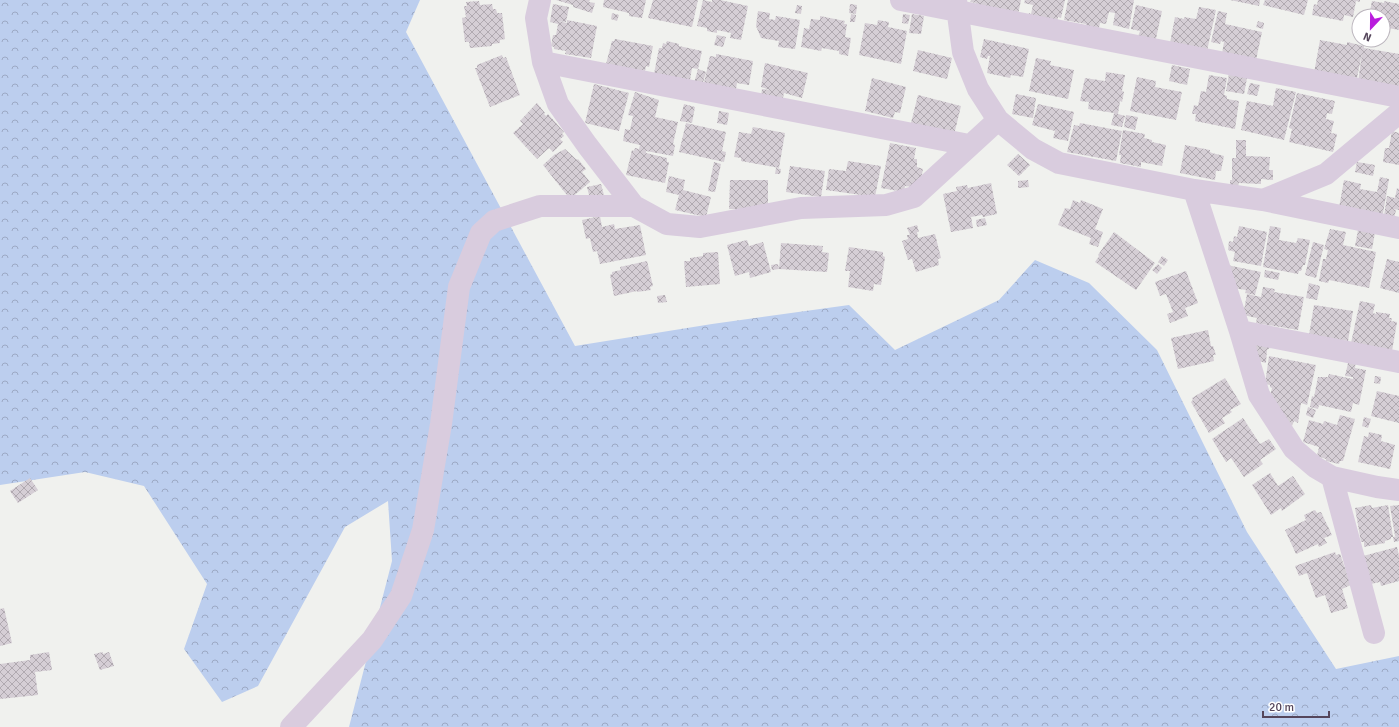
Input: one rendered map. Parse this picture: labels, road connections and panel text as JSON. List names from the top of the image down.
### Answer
{
  "scale_bar": "20 m",
  "north": "bottom"
}
